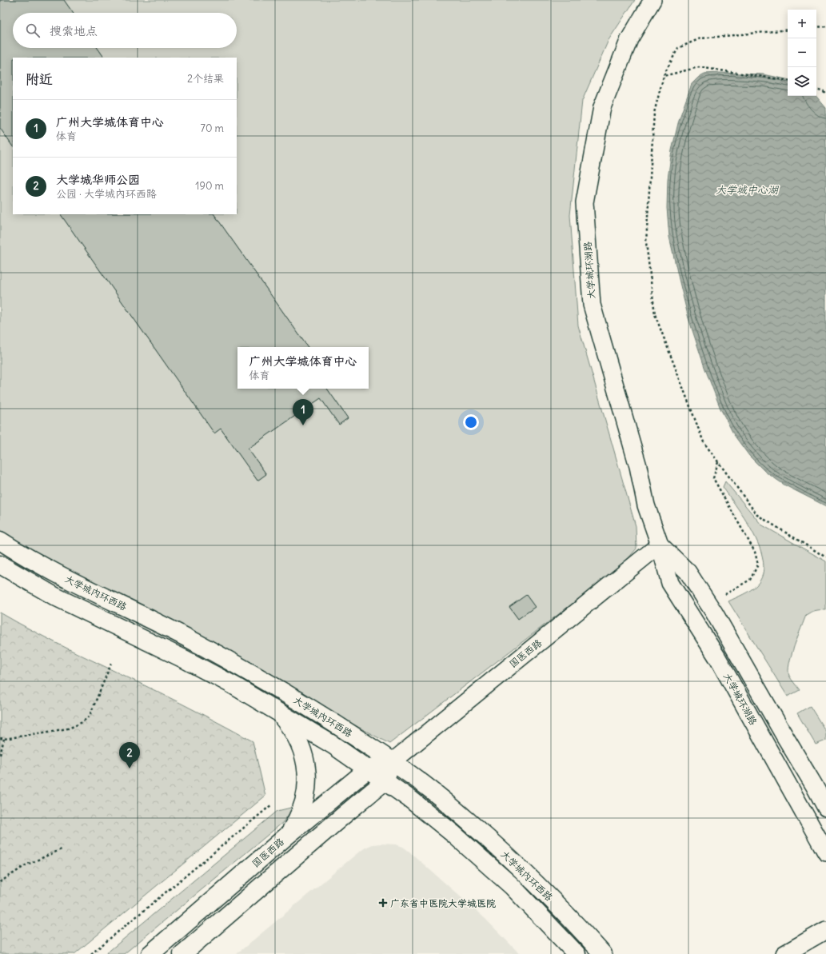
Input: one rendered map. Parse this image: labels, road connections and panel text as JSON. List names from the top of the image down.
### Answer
{
  "streets": {
    "main road": ["大学城内环西路", "国医西路"],
    "street": ["大学城环湖路"]
  },
  "crossings": [
    ["大学城环湖路", "国医西路"],
    ["大学城内环西路", "国医西路"]
  ],
  "water": ["大学城中心湖"],
  "places": {
    "health": ["广东省中医院大学城医院"]
  },
  "page": {
    "map_buttons": ["+", "−"],
    "search": "搜索地点",
    "heading": ["附近", "2个结果"],
    "list": [
      {
        "mark": "1",
        "name": "广州大学城体育中心",
        "note": "体育",
        "value": "70 m"
      },
      {
        "mark": "2",
        "name": "大学城华师公园",
        "note": "公园 · 大学城内环西路",
        "value": "190 m"
      }
    ],
    "popup": ["广州大学城体育中心", "体育"],
    "pins": ["1", "2"]
  }
}
